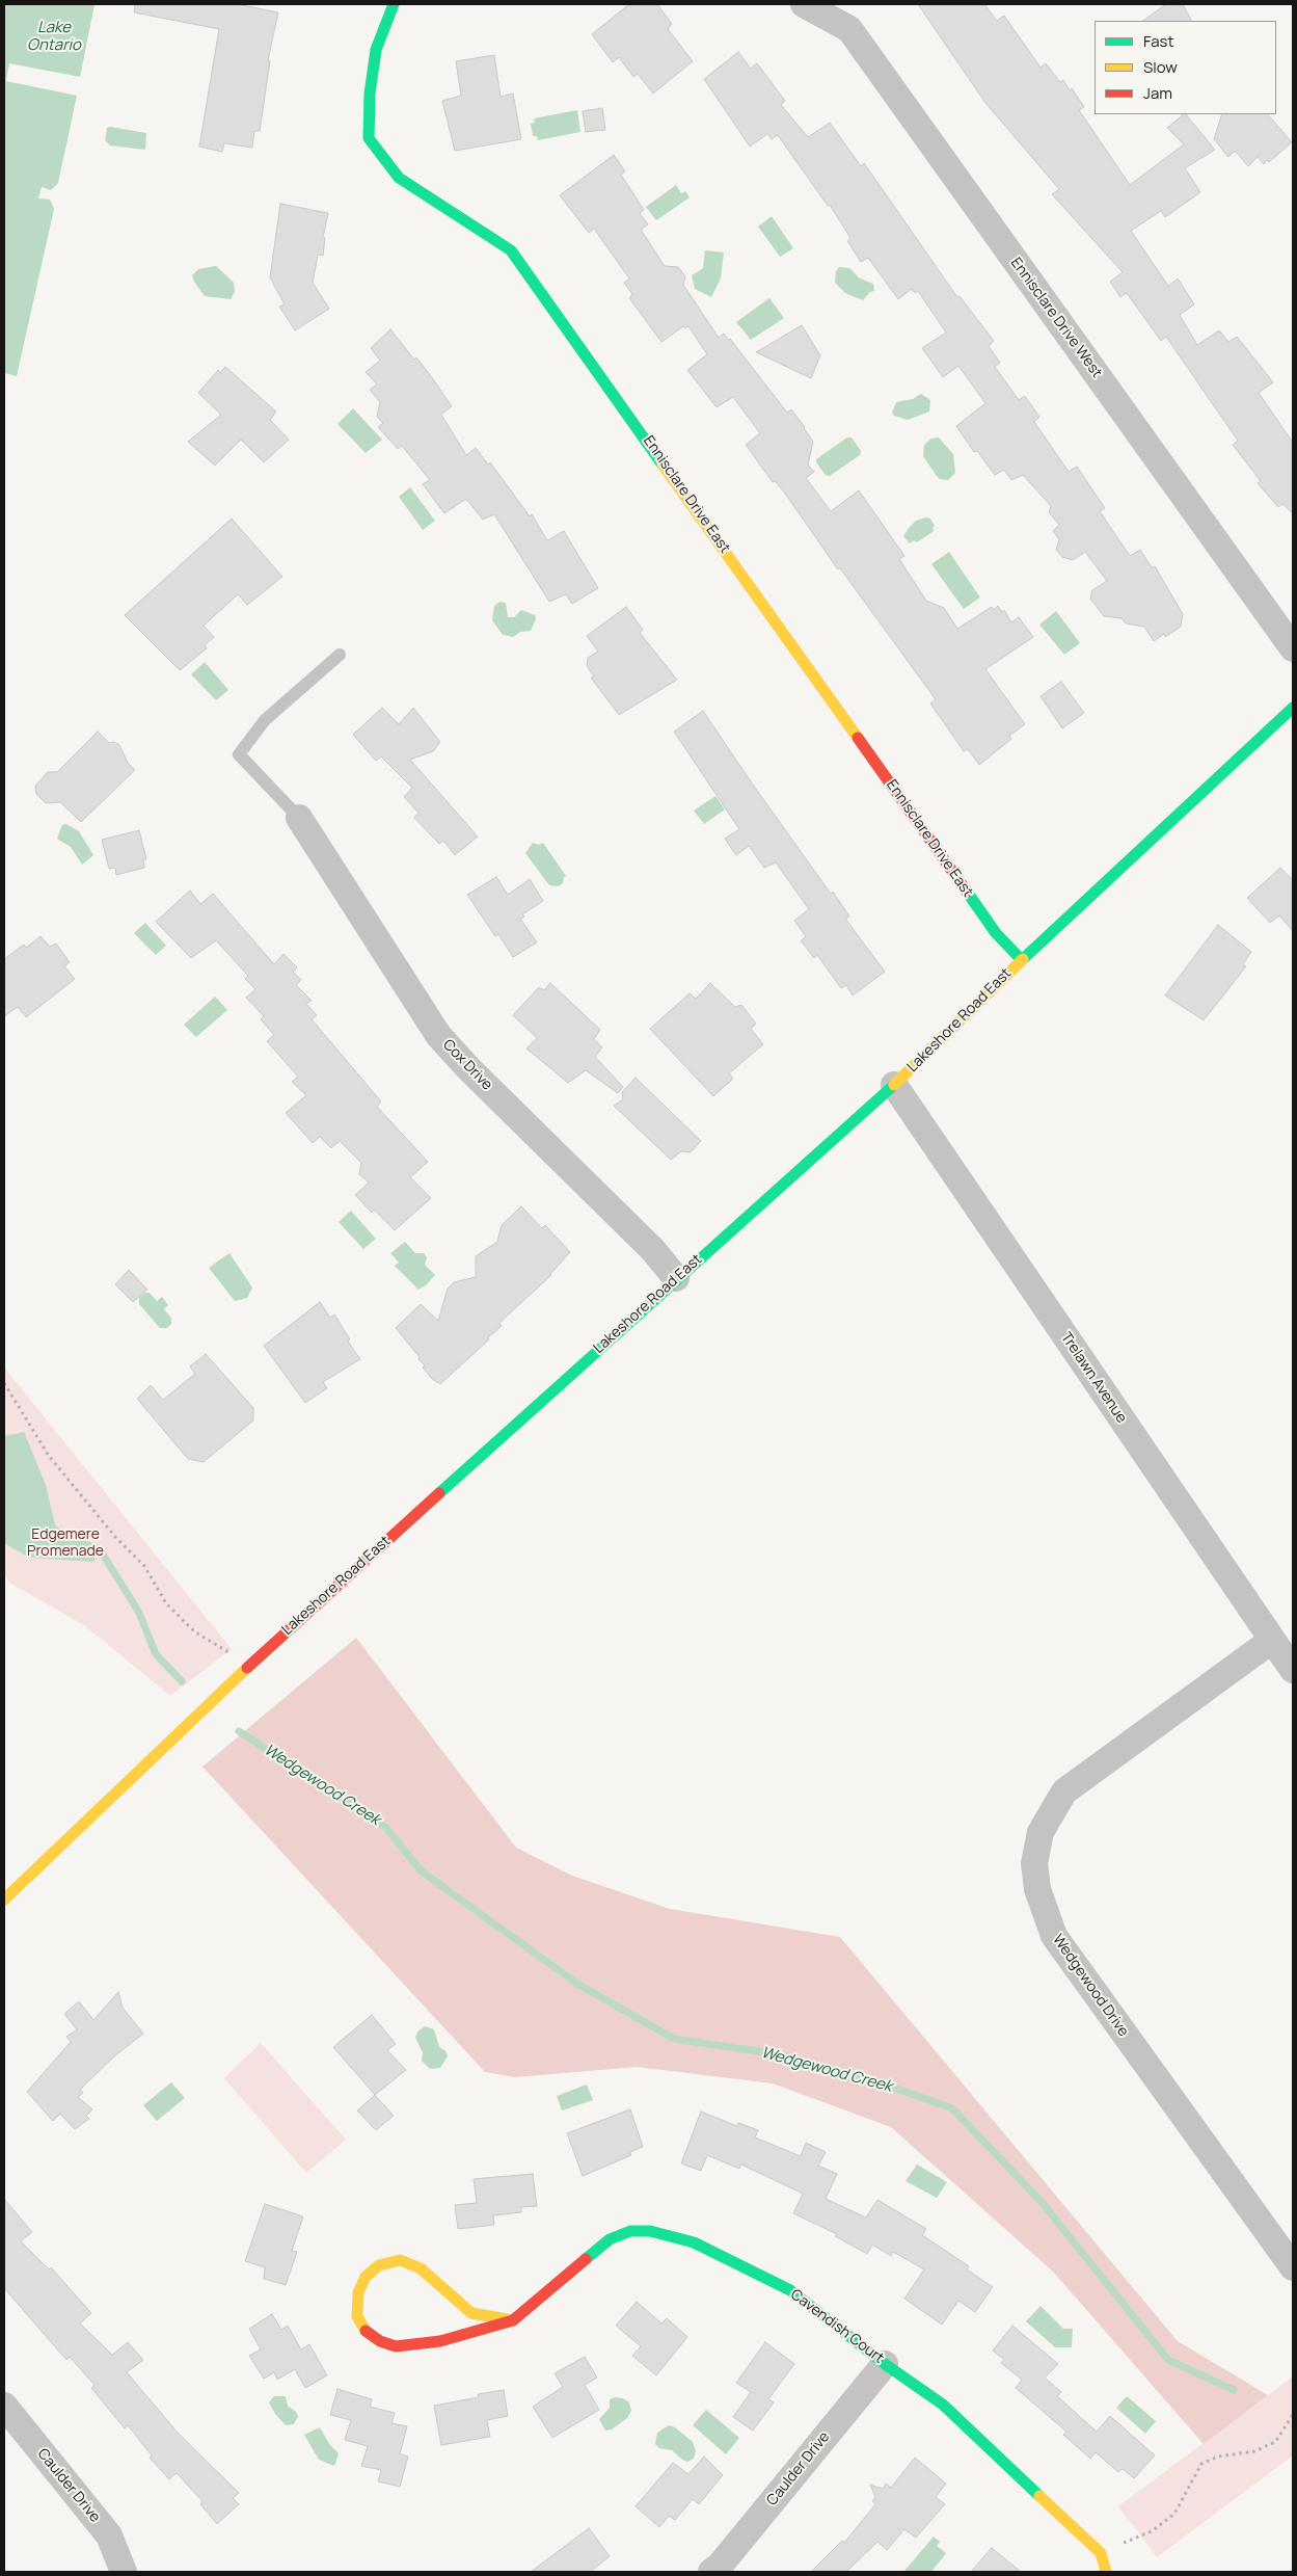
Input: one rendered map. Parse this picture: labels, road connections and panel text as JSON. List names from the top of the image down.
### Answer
{
  "streets": {
    "street": [
      "Ennisclare Drive West",
      "Ennisclare Drive East",
      "Lakeshore Road East",
      "Cox Drive",
      "Trelawn Avenue",
      "Wedgewood Drive",
      "Cavendish Court",
      "Caulder Drive"
    ]
  },
  "crossings": [
    ["Ennisclare Drive East", "Lakeshore Road East"],
    ["Lakeshore Road East", "Cox Drive"],
    ["Lakeshore Road East", "Trelawn Avenue"],
    ["Trelawn Avenue", "Wedgewood Drive"],
    ["Cavendish Court", "Caulder Drive"]
  ],
  "water": ["Lake Ontario", "Wedgewood Creek"],
  "parks": ["Edgemere Promenade"],
  "legend": ["Fast", "Slow", "Jam"]
}
